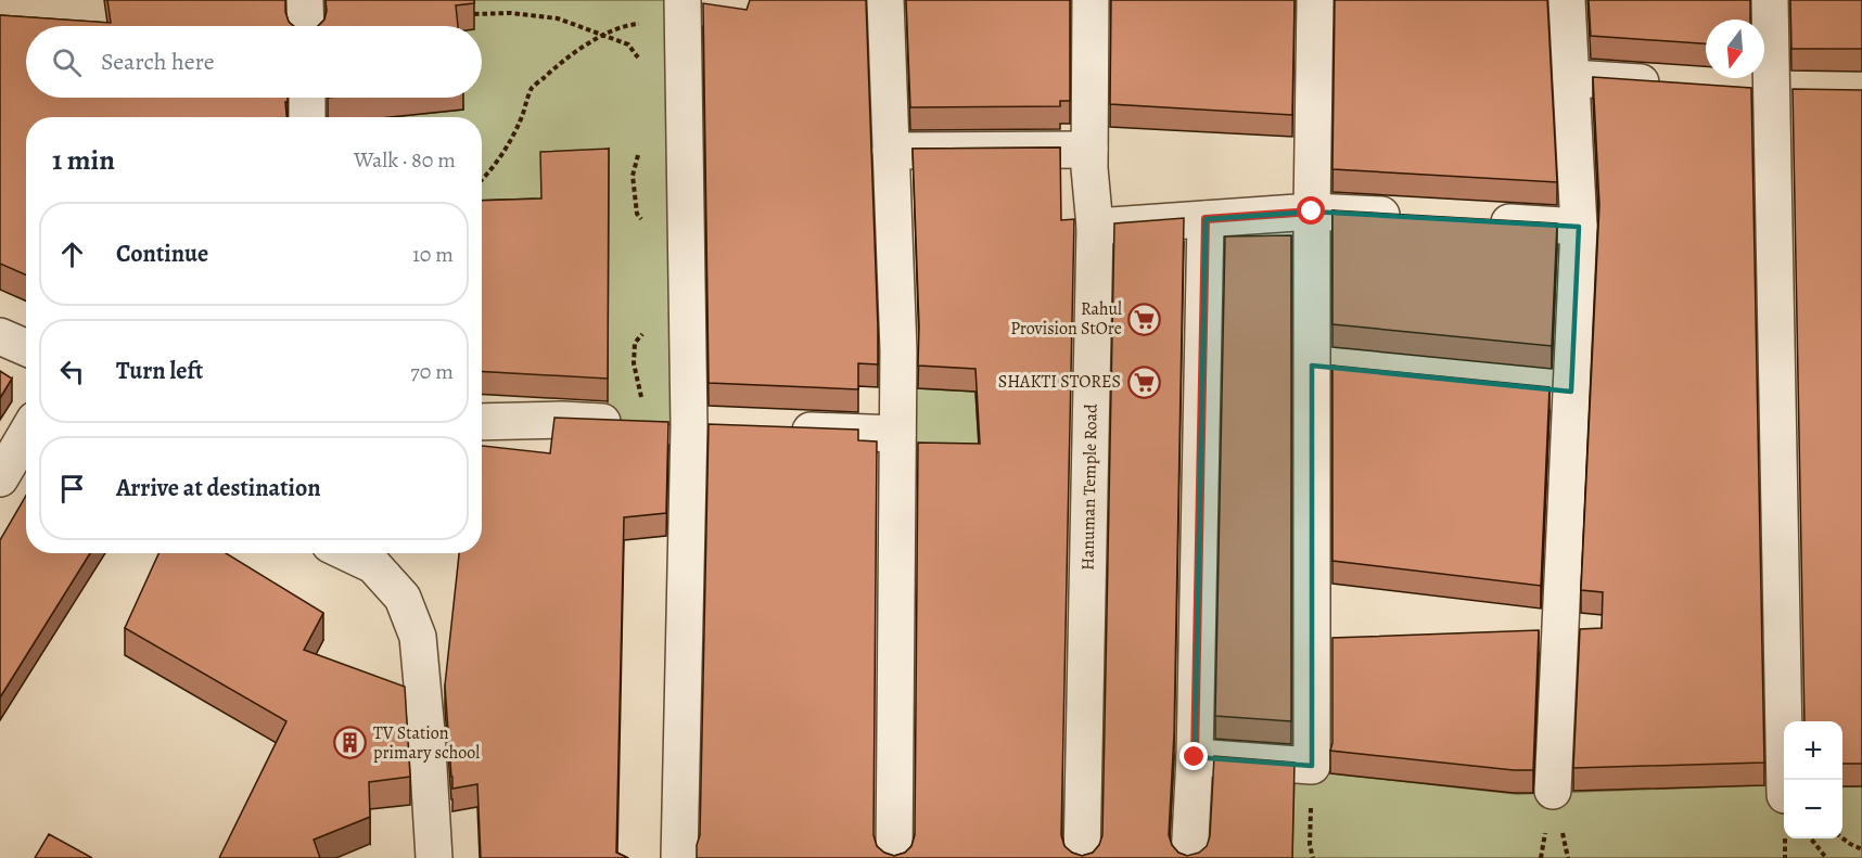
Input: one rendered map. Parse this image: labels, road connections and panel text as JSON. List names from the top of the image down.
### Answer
{
  "streets": {
    "street": ["Hanuman Temple Road"]
  },
  "places": {
    "supermarket": ["Rahul Provision StOre", "SHAKTI STORES"],
    "building": ["TV Station primary school"]
  },
  "north": "bottom",
  "page": {
    "search": "Search here",
    "heading": ["1 min", "Walk · 80 m"],
    "list": [
      ["Continue", "10 m"],
      ["Turn left", "70 m"],
      "Arrive at destination"
    ],
    "map_buttons": ["+", "−"]
  }
}
